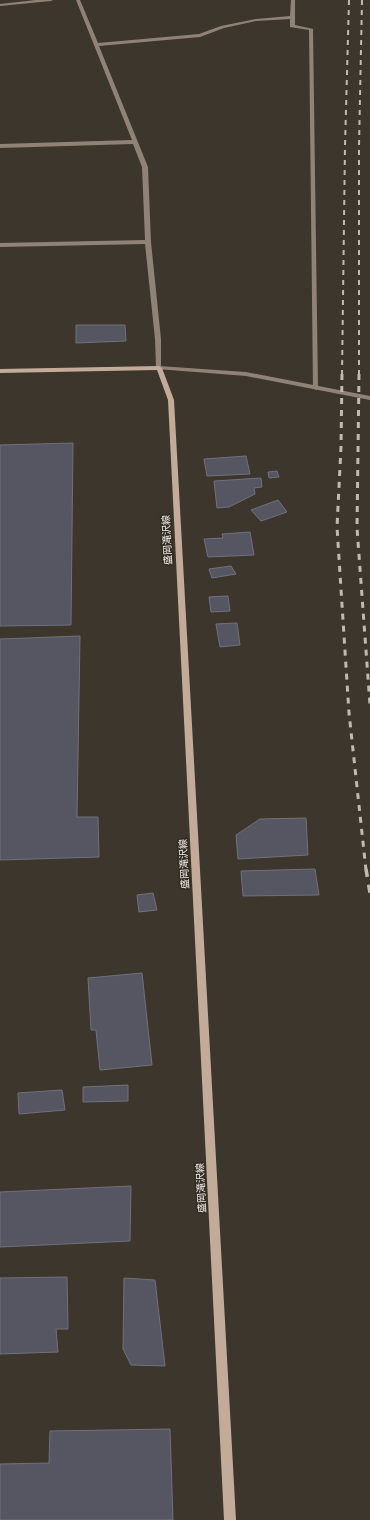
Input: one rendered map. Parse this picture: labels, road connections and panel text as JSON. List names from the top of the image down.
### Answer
{
  "streets": {
    "main road": ["盛岡滝沢線"]
  }
}
